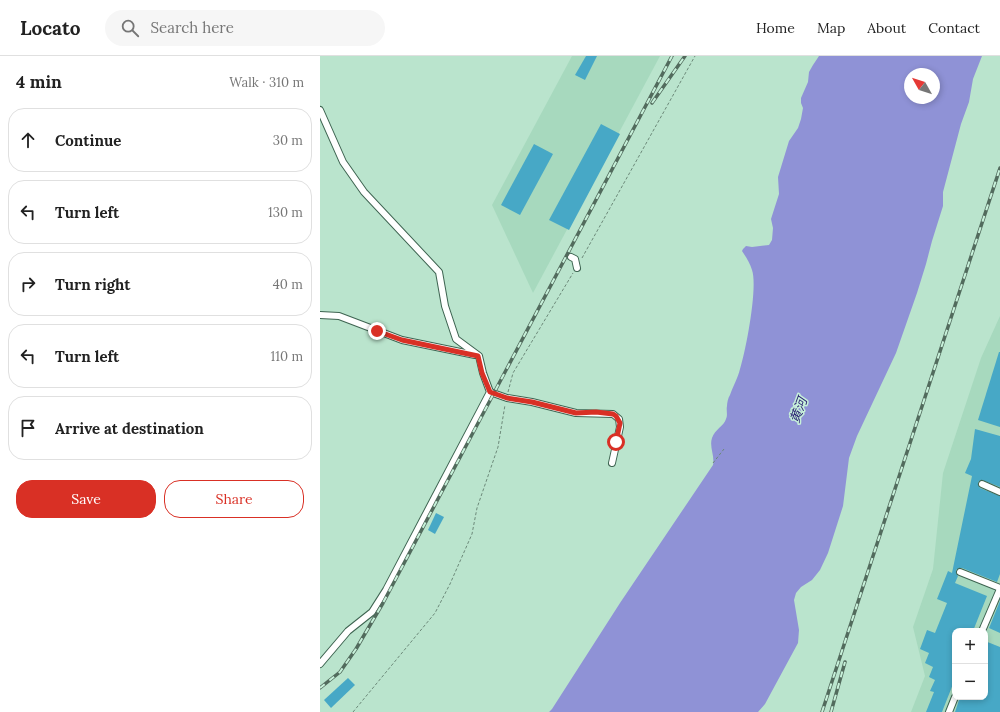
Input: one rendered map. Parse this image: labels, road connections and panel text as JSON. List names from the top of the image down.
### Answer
{
  "water": ["黄河"],
  "north": "top left",
  "page": {
    "header": "Locato",
    "search": "Search here",
    "nav": [
      "Home",
      "Map",
      "About",
      "Contact"
    ],
    "heading": ["4 min", "Walk · 310 m"],
    "list": [
      ["Continue", "30 m"],
      ["Turn left", "130 m"],
      ["Turn right", "40 m"],
      ["Turn left", "110 m"],
      "Arrive at destination"
    ],
    "buttons": ["Save", "Share"],
    "map_buttons": ["+", "−"]
  }
}
